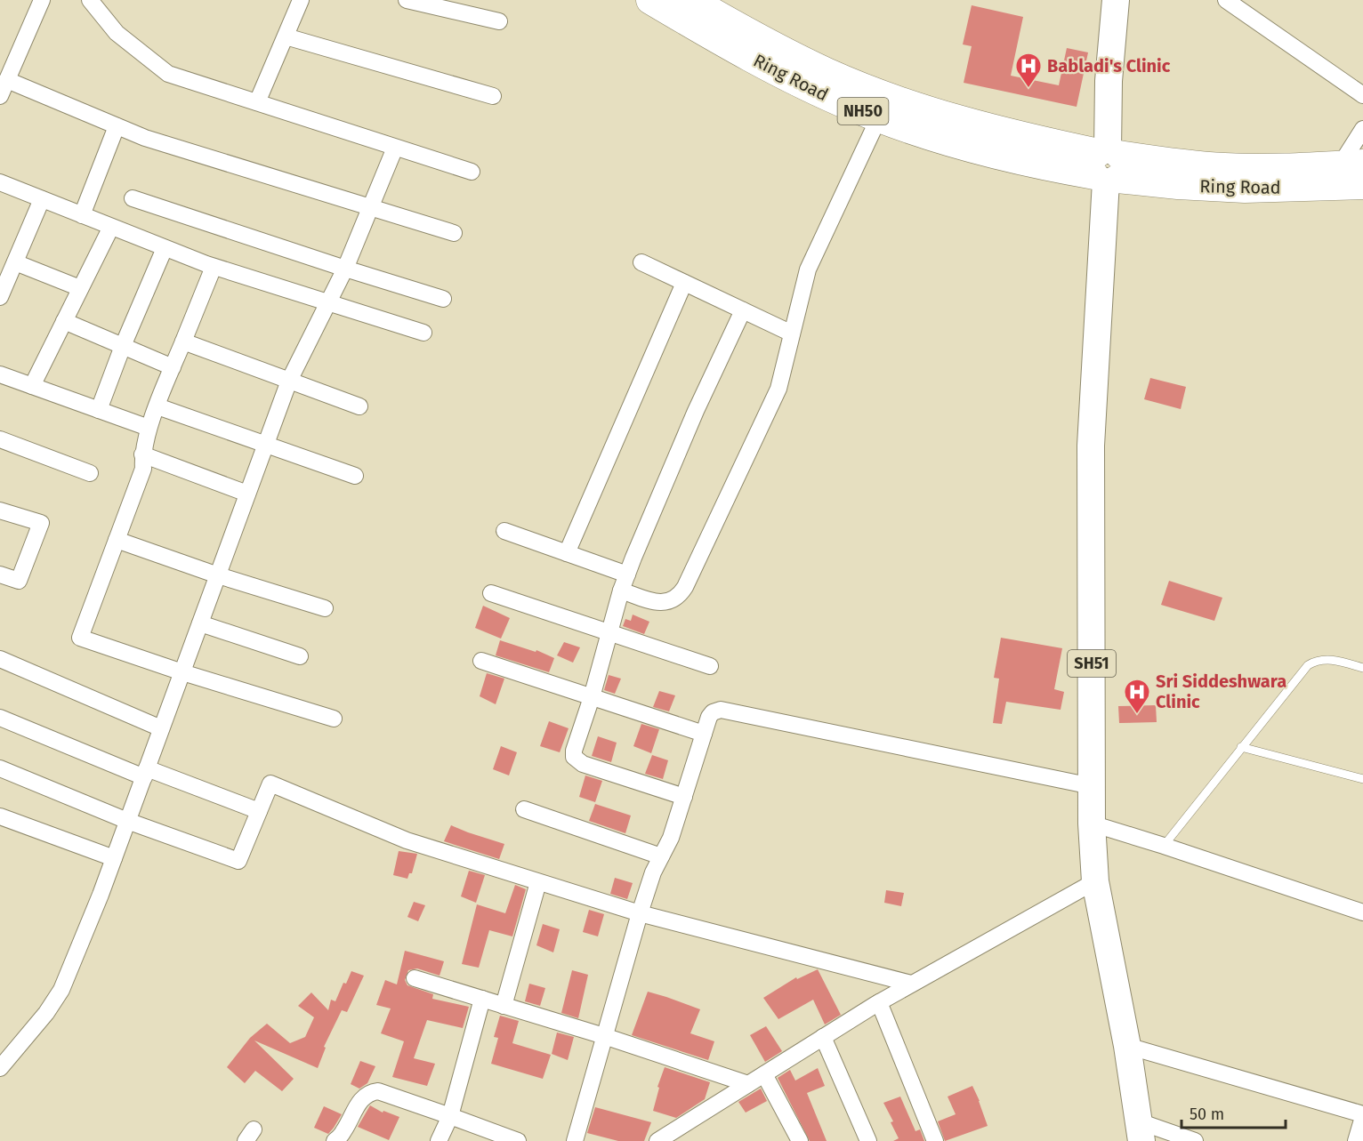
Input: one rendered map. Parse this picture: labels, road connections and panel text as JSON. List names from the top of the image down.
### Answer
{
  "streets": {
    "highway": ["Ring Road", "NH50"],
    "main road": ["SH51"]
  },
  "crossings": [
    ["Ring Road", "SH51"]
  ],
  "places": {
    "hospital": ["Babladi's Clinic", "Sri Siddeshwara Clinic"]
  },
  "scale_bar": "50 m"
}
